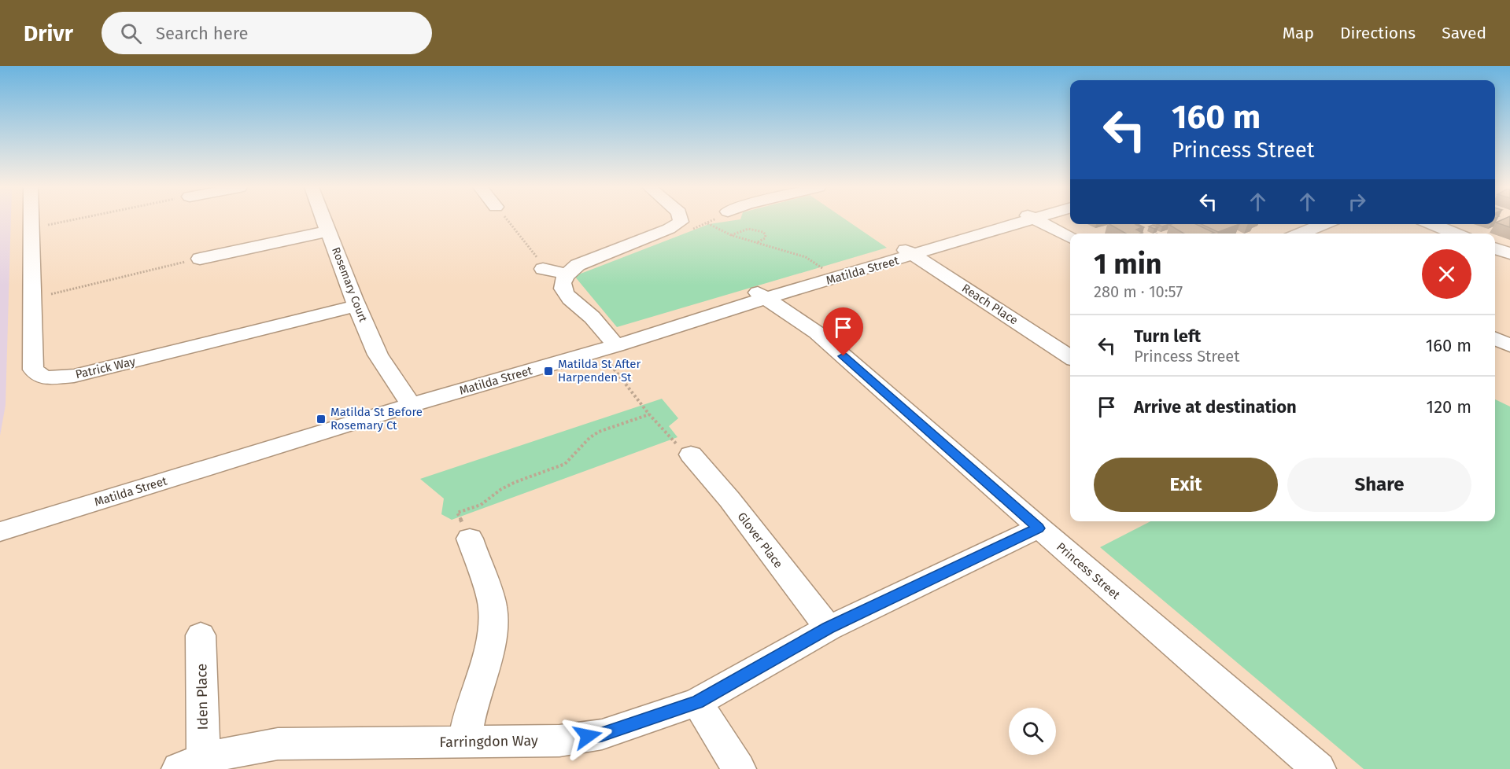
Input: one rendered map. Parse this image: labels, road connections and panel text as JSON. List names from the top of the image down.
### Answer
{
  "streets": {
    "street": [
      "Matilda Street",
      "Rosemary Court",
      "Reach Place",
      "Patrick Way",
      "Glover Place",
      "Princess Street",
      "Iden Place",
      "Farringdon Way"
    ]
  },
  "crossings": [
    ["Matilda Street", "Rosemary Court"],
    ["Matilda Street", "Reach Place"],
    ["Matilda Street", "Princess Street"],
    ["Rosemary Court", "Patrick Way"],
    ["Glover Place", "Farringdon Way"],
    ["Princess Street", "Farringdon Way"],
    ["Iden Place", "Farringdon Way"]
  ],
  "places": {
    "transit": ["Matilda St After Harpenden St", "Matilda St Before Rosemary Ct"]
  },
  "page": {
    "header": "Drivr",
    "search": "Search here",
    "nav": ["Map", "Directions", "Saved"],
    "turn": ["160 m", "Princess Street"],
    "heading": ["1 min", "280 m · 10:57"],
    "list": [
      {
        "name": "Turn left",
        "note": "Princess Street",
        "value": "160 m"
      },
      {
        "name": "Arrive at destination",
        "value": "120 m"
      }
    ],
    "buttons": ["Exit", "Share"]
  }
}
